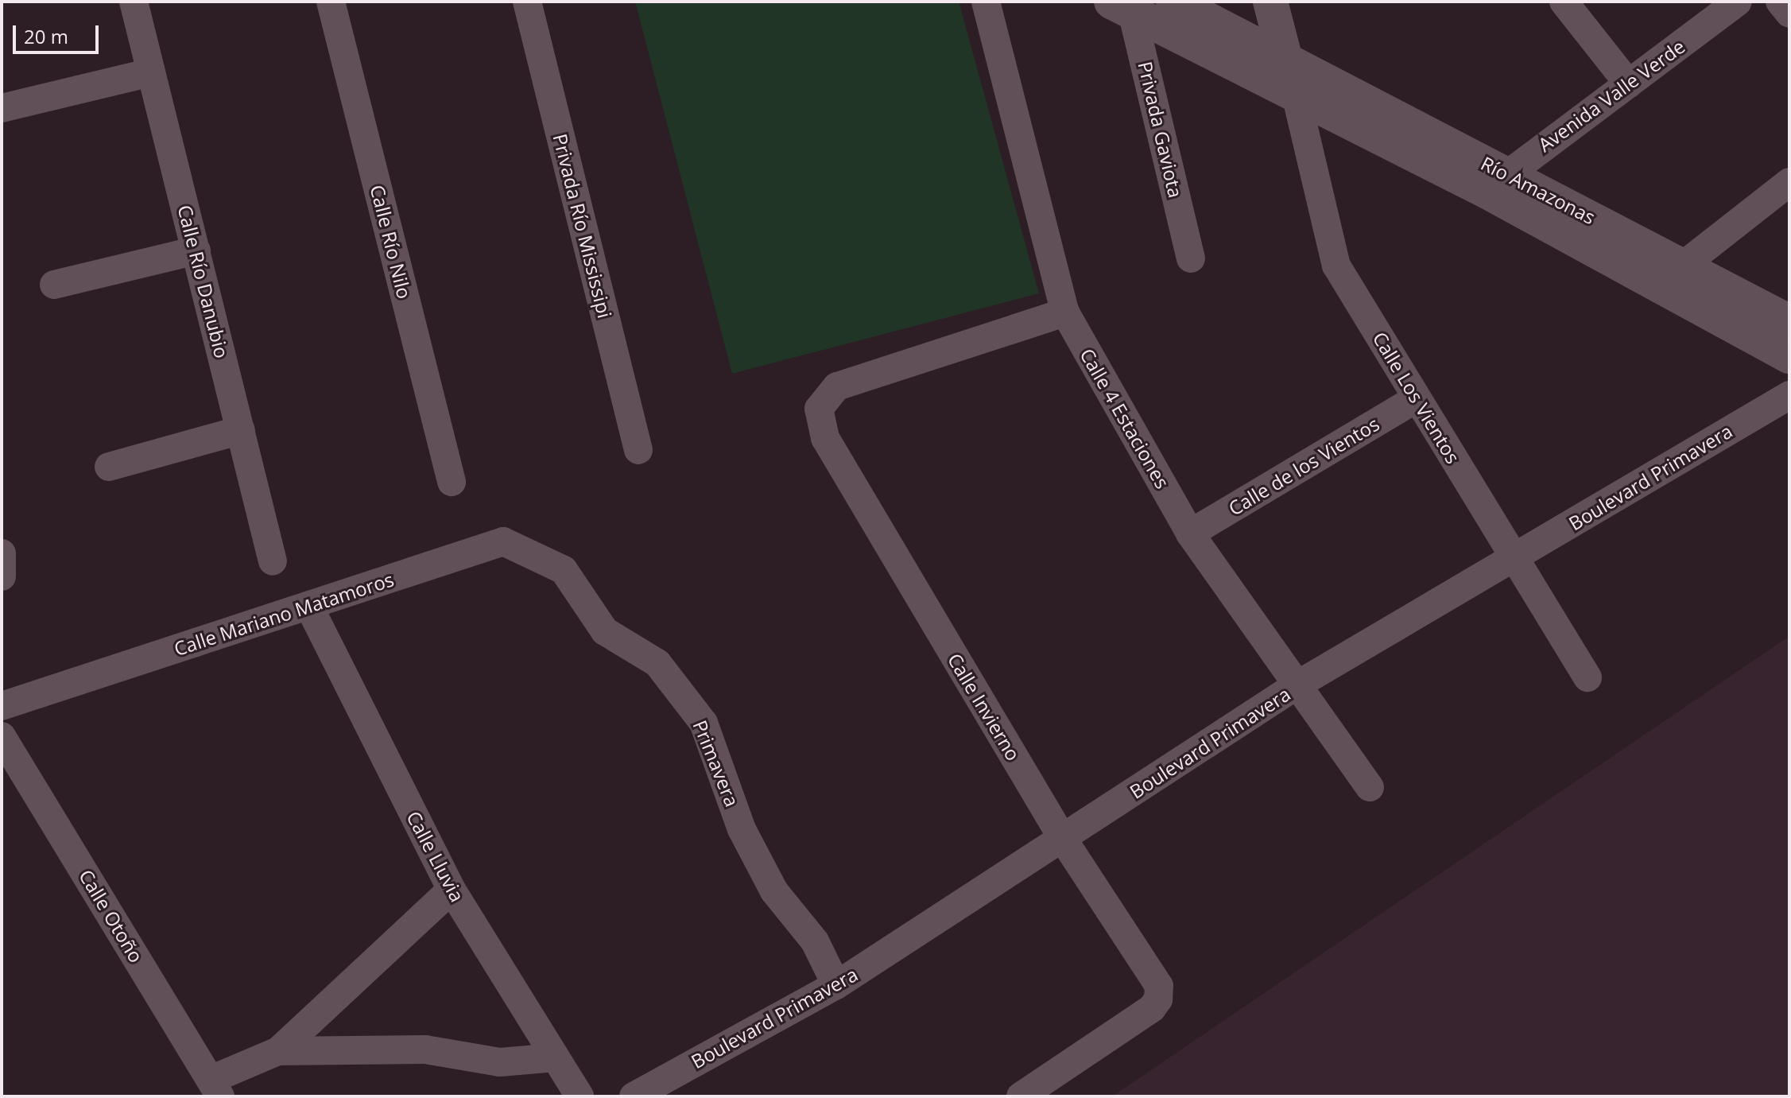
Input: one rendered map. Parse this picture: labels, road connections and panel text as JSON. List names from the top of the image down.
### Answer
{
  "streets": {
    "street": [
      "Avenida Valle Verde",
      "Privada Gaviota",
      "Río Amazonas",
      "Privada Río Mississipi",
      "Calle Río Nilo",
      "Calle Río Danubio",
      "Calle Los Vientos",
      "Calle 4 Estaciones",
      "Calle de los Vientos",
      "Boulevard Primavera",
      "Calle Mariano Matamoros",
      "Calle Invierno",
      "Primavera",
      "Calle Lluvia",
      "Calle Otoño"
    ]
  },
  "crossings": [
    ["Avenida Valle Verde", "Río Amazonas"],
    ["Privada Gaviota", "Río Amazonas"],
    ["Río Amazonas", "Calle Los Vientos"],
    ["Calle Los Vientos", "Calle de los Vientos"],
    ["Calle Los Vientos", "Boulevard Primavera"],
    ["Calle 4 Estaciones", "Calle de los Vientos"],
    ["Calle 4 Estaciones", "Boulevard Primavera"],
    ["Calle 4 Estaciones", "Calle Invierno"],
    ["Boulevard Primavera", "Calle Invierno"],
    ["Boulevard Primavera", "Primavera"],
    ["Calle Mariano Matamoros", "Primavera"],
    ["Calle Mariano Matamoros", "Calle Lluvia"]
  ],
  "scale_bar": "20 m"
}
